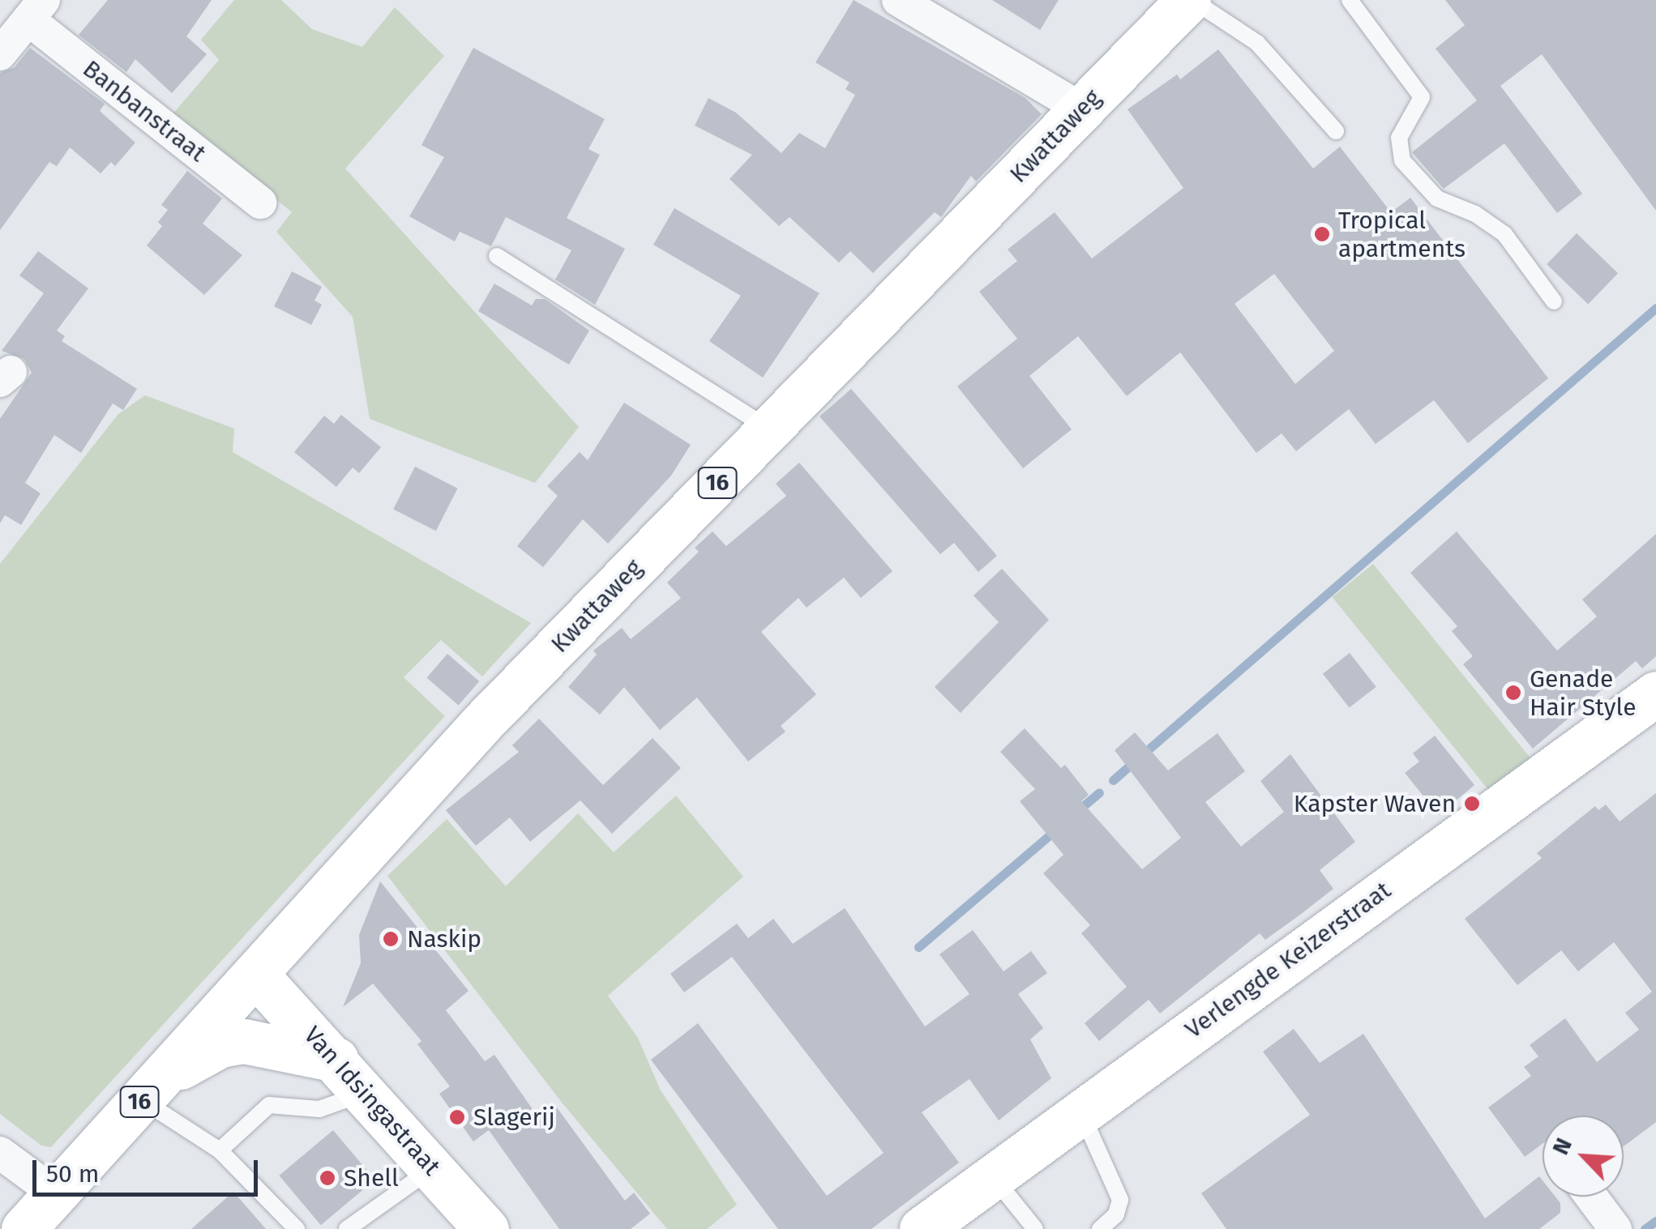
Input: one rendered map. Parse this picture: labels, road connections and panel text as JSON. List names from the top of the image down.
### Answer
{
  "streets": {
    "main road": [
      "Kwattaweg",
      "16",
      "Verlengde Keizerstraat",
      "Van Idsingastraat"
    ],
    "street": ["Banbanstraat"]
  },
  "crossings": [
    ["Kwattaweg", "Van Idsingastraat"]
  ],
  "places": [
    "Tropical apartments",
    "Genade Hair Style",
    "Kapster Waven",
    "Naskip",
    "Slagerij",
    "Shell"
  ],
  "scale_bar": "50 m",
  "north": "top left"
}
